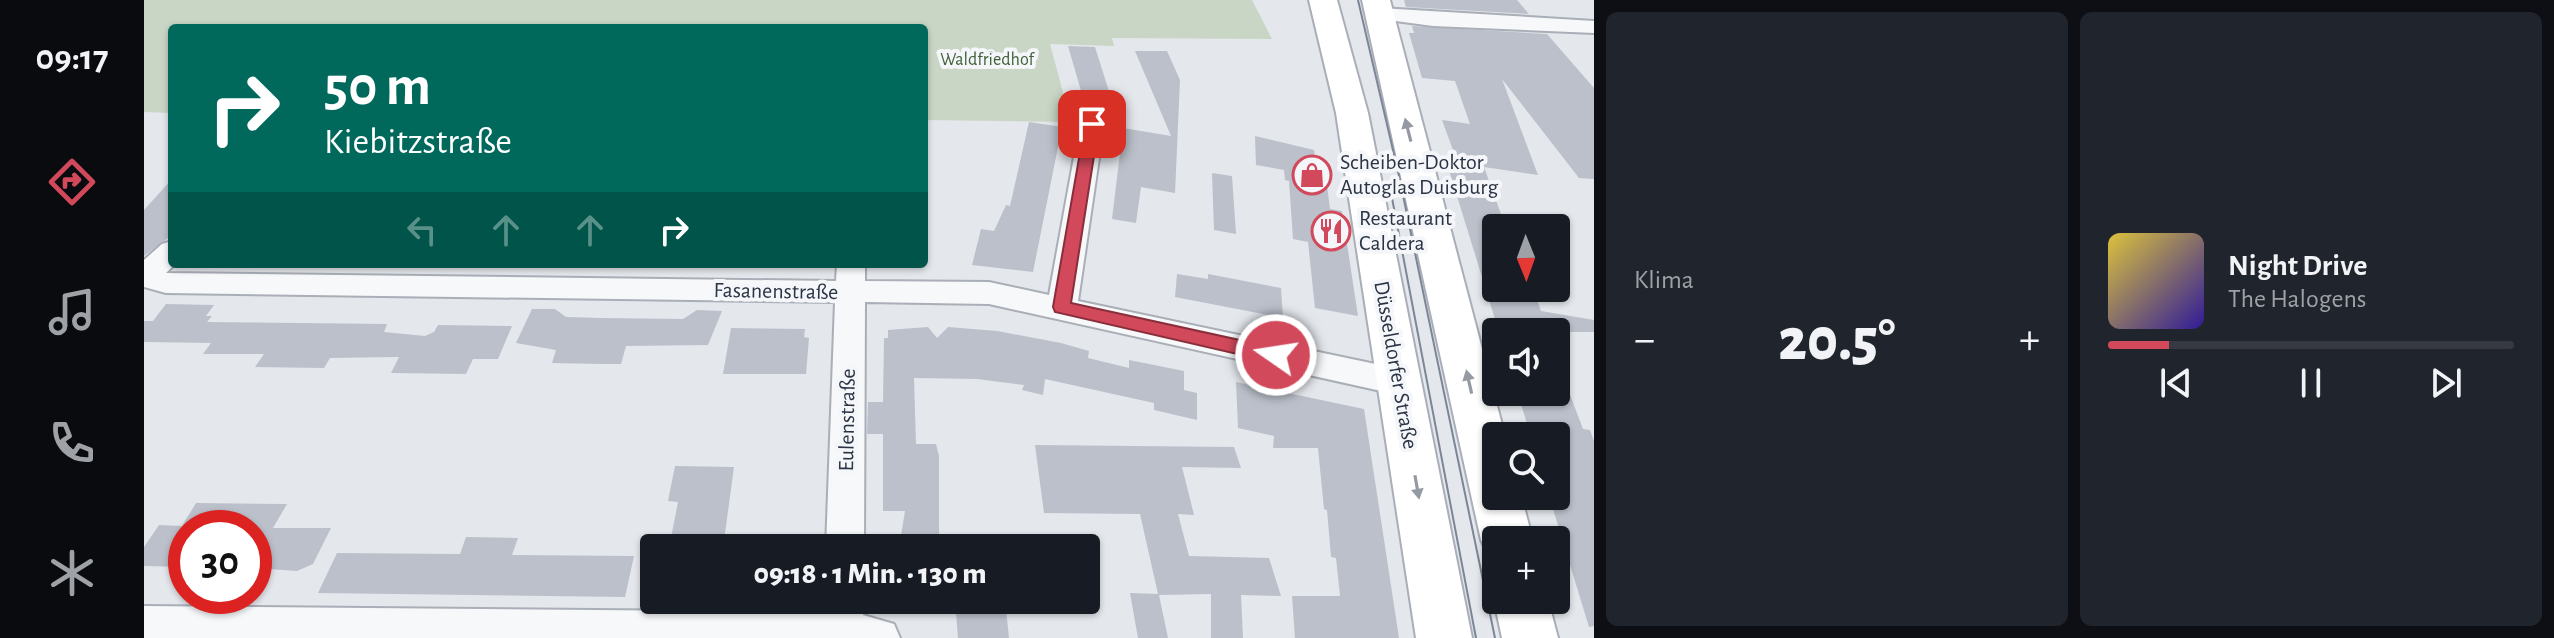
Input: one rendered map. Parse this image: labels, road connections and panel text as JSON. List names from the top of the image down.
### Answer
{
  "streets": {
    "main road": ["Düsseldorfer Straße"],
    "street": ["Fasanenstraße", "Eulenstraße"]
  },
  "crossings": [
    ["Fasanenstraße", "Düsseldorfer Straße"],
    ["Fasanenstraße", "Eulenstraße"]
  ],
  "parks": ["Waldfriedhof"],
  "places": {
    "shop": ["Scheiben-Doktor Autoglas Duisburg"],
    "restaurant": ["Restaurant Caldera"]
  },
  "north": "bottom",
  "page": {
    "tabs": "09:17",
    "tile": "Klima",
    "turn": ["50 m", "Kiebitzstraße"],
    "map_buttons": "+",
    "song": ["Night Drive", "The Halogens"],
    "heat": ["−", "20.5°", "+"],
    "limit": "30",
    "trip": "09:18 · 1 Min. · 130 m"
  }
}
